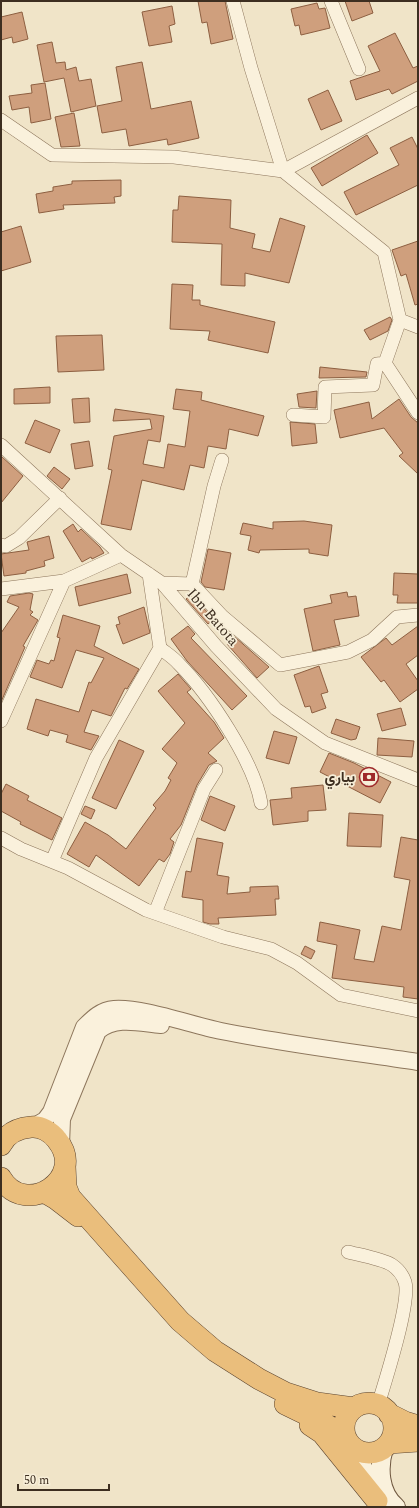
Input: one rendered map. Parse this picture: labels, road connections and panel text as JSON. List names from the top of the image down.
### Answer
{
  "streets": {
    "street": ["Ibn Batota"]
  },
  "places": {
    "bank": ["بياري"]
  },
  "scale_bar": "50 m"
}
